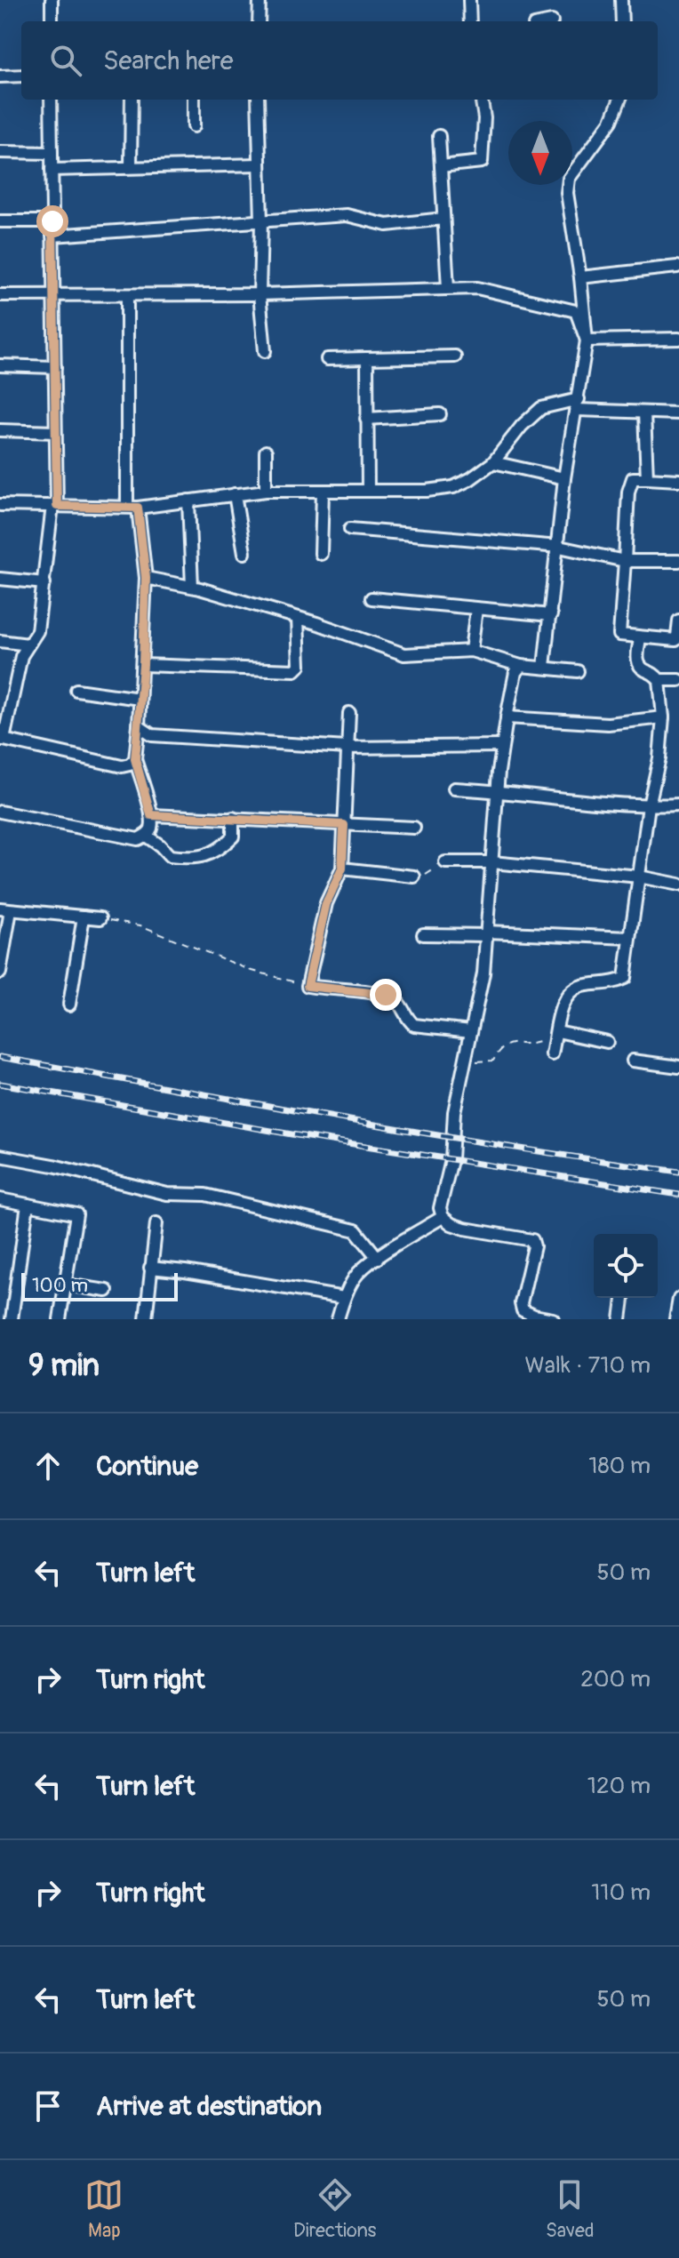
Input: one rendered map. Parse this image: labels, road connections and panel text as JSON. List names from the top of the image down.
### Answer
{
  "scale_bar": "100 m",
  "north": "bottom",
  "page": {
    "search": "Search here",
    "scale": "100 m",
    "heading": ["9 min", "Walk · 710 m"],
    "list": [
      ["Continue", "180 m"],
      ["Turn left", "50 m"],
      ["Turn right", "200 m"],
      ["Turn left", "120 m"],
      ["Turn right", "110 m"],
      ["Turn left", "50 m"],
      "Arrive at destination"
    ],
    "nav": ["Map", "Directions", "Saved"]
  }
}
